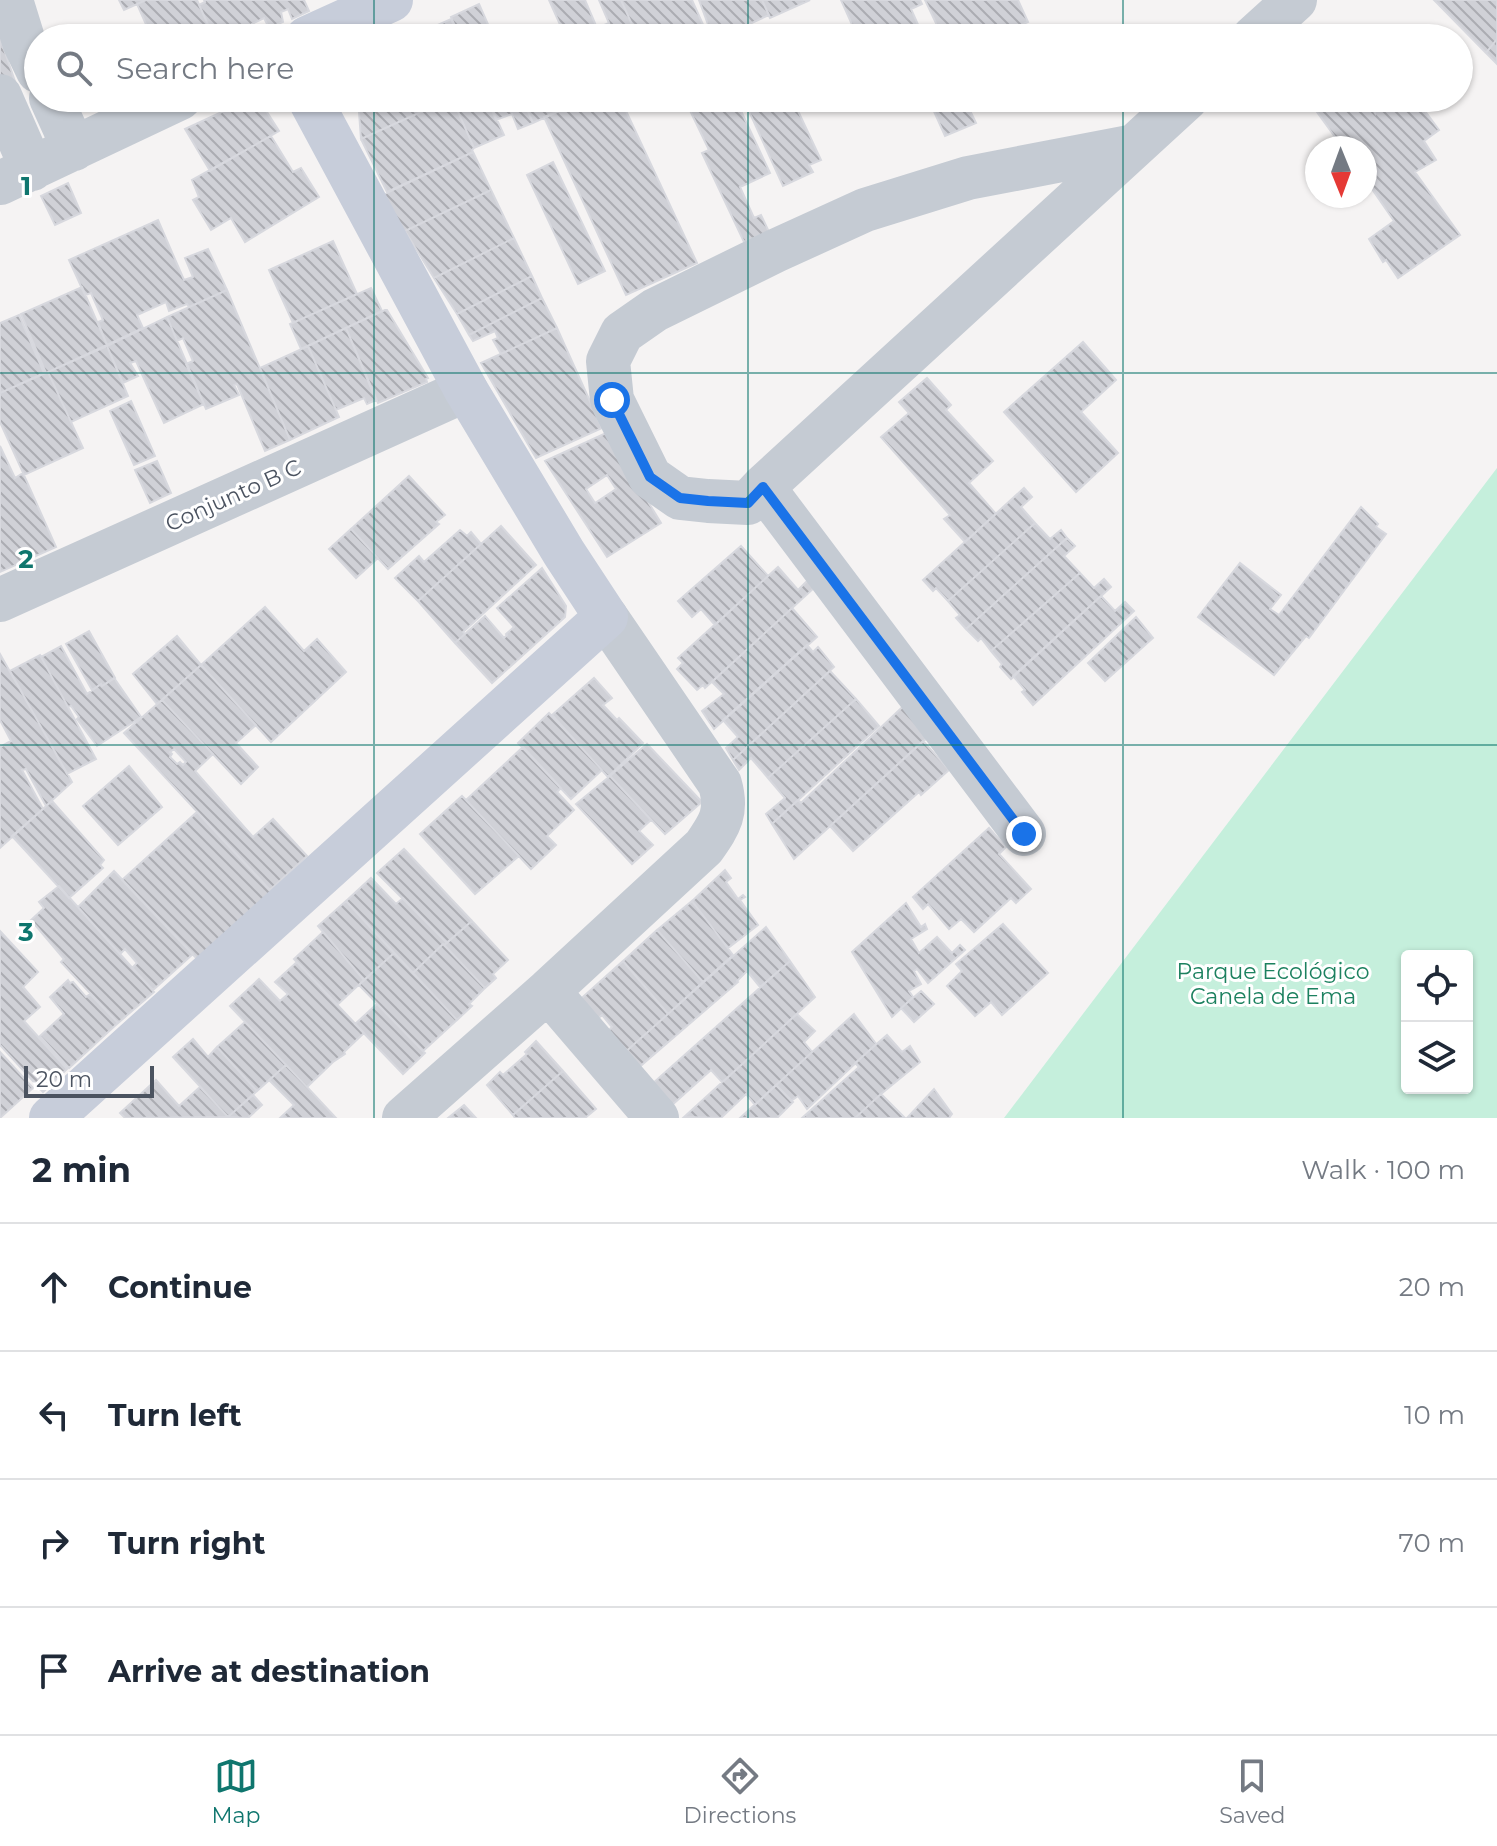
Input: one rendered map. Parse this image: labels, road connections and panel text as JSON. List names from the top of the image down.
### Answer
{
  "streets": {
    "street": ["Conjunto B C"]
  },
  "parks": ["Parque Ecológico Canela de Ema"],
  "scale_bar": "20 m",
  "north": "bottom",
  "page": {
    "search": "Search here",
    "scale": "20 m",
    "heading": ["2 min", "Walk · 100 m"],
    "list": [
      ["Continue", "20 m"],
      ["Turn left", "10 m"],
      ["Turn right", "70 m"],
      "Arrive at destination"
    ],
    "nav": ["Map", "Directions", "Saved"]
  },
  "grid": {
    "rows": ["1", "2", "3"]
  }
}
